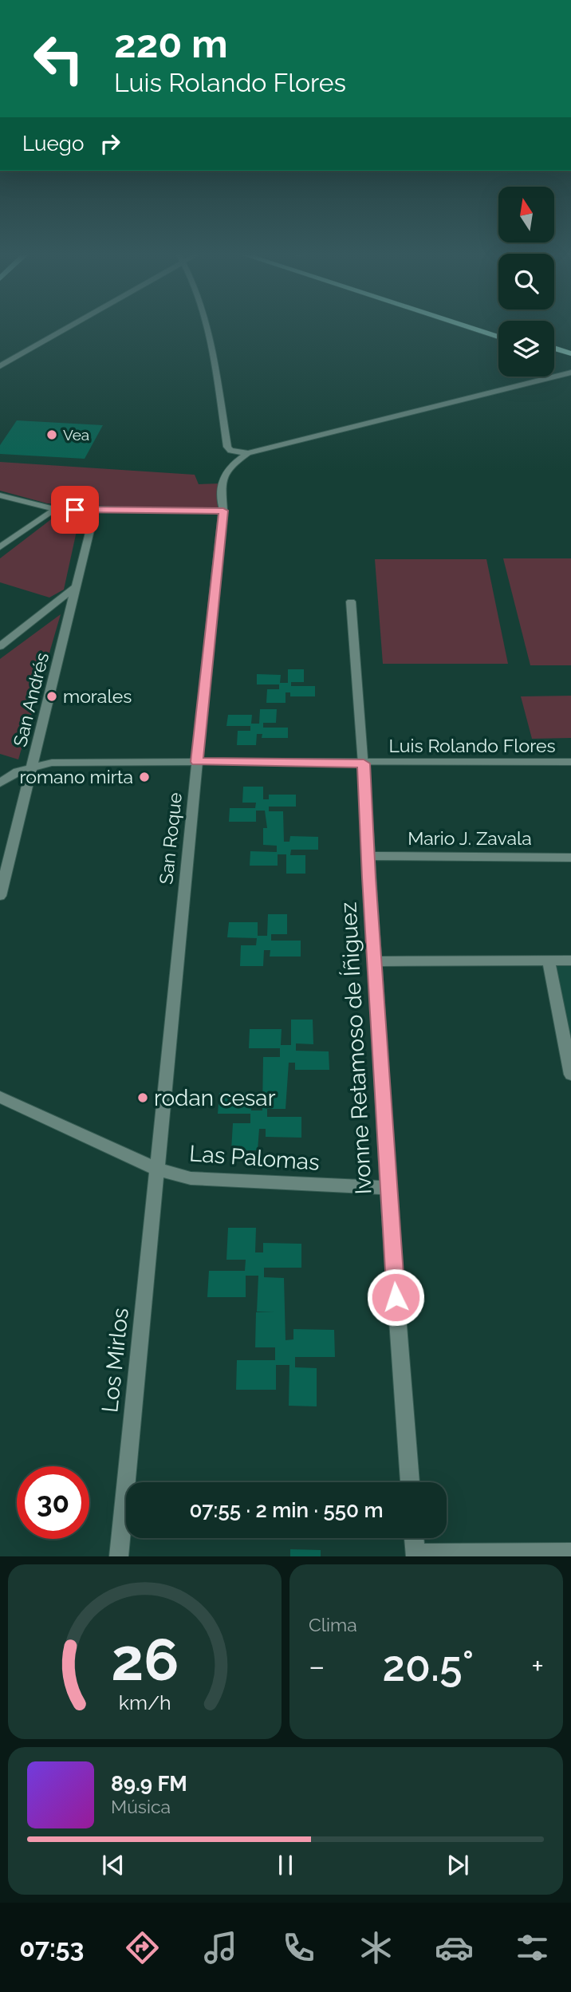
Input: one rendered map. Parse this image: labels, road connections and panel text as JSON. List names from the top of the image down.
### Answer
{
  "streets": {
    "street": [
      "San Andrés",
      "Luis Rolando Flores",
      "San Roque",
      "Mario J. Zavala",
      "Ivonne Retamoso de Íñiguez",
      "Las Palomas",
      "Los Mirlos"
    ]
  },
  "crossings": [
    ["San Andrés", "Luis Rolando Flores"],
    ["Luis Rolando Flores", "San Roque"],
    ["Luis Rolando Flores", "Ivonne Retamoso de Íñiguez"],
    ["San Roque", "Las Palomas"],
    ["San Roque", "Los Mirlos"],
    ["Mario J. Zavala", "Ivonne Retamoso de Íñiguez"],
    ["Ivonne Retamoso de Íñiguez", "Las Palomas"],
    ["Las Palomas", "Los Mirlos"]
  ],
  "places": [
    "Vea",
    "morales",
    "romano mirta",
    "rodan cesar"
  ],
  "north": "top",
  "page": {
    "turn": ["220 m", "Luis Rolando Flores"],
    "then": "Luego",
    "limit": "30",
    "trip": "07:55 · 2 min · 550 m",
    "tile": "Clima",
    "heat": ["−", "20.5°", "+"],
    "song": ["89.9 FM", "Música"],
    "tabs": "07:53",
    "gauge": ["26", "km/h"]
  }
}
